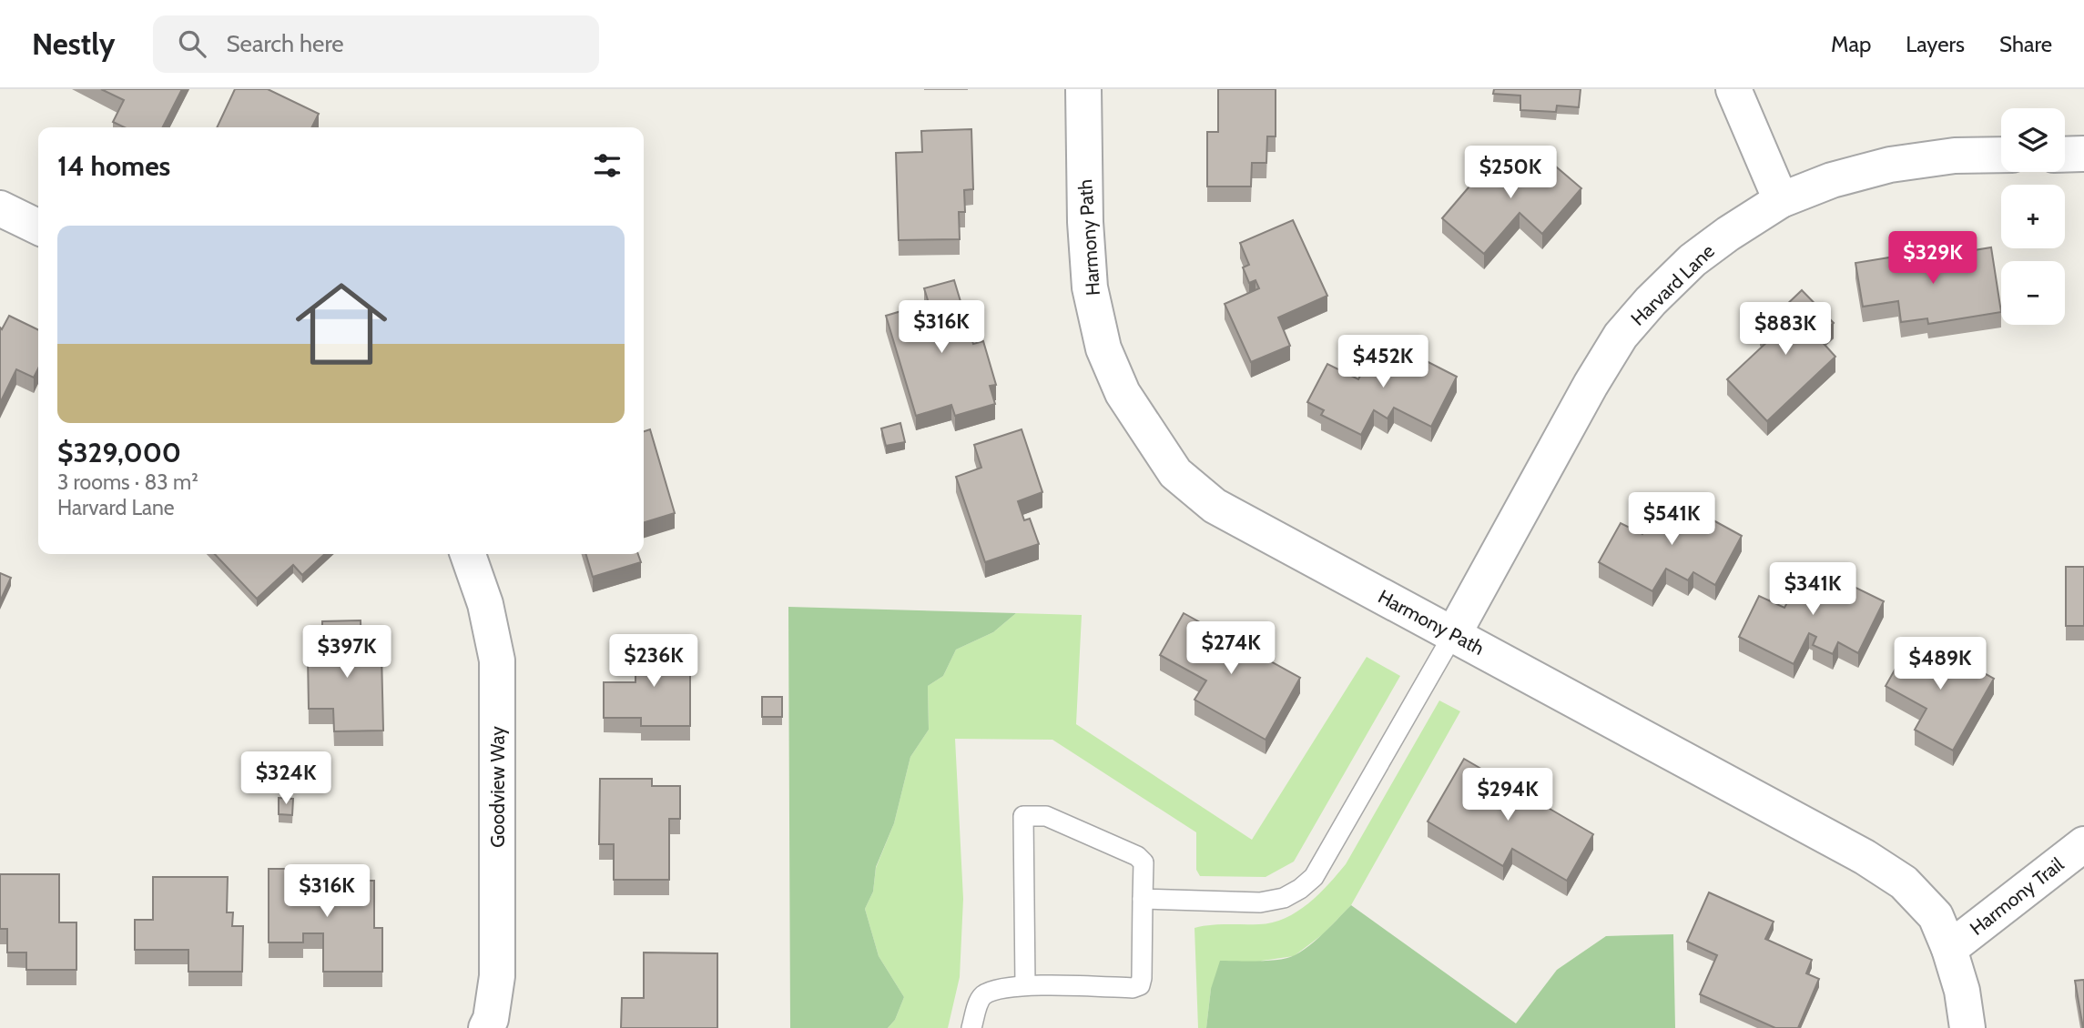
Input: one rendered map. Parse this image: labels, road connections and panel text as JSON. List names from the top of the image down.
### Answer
{
  "streets": {
    "street": [
      "Harmony Path",
      "Harvard Lane",
      "Goodview Way",
      "Harmony Trail"
    ]
  },
  "crossings": [
    ["Harmony Path", "Harvard Lane"],
    ["Harmony Path", "Harmony Trail"]
  ],
  "page": {
    "header": "Nestly",
    "search": "Search here",
    "nav": ["Map", "Layers", "Share"],
    "map_buttons": ["+", "−"],
    "heading": "14 homes",
    "price": [
      "$250K",
      "$329K",
      "$316K",
      "$883K",
      "$452K",
      "$541K",
      "$341K",
      "$274K",
      "$397K",
      "$236K",
      "$489K",
      "$324K",
      "$294K",
      "$316K"
    ],
    "list": [
      {
        "name": "$329,000",
        "note": "3 rooms · 83 m² · Harvard Lane"
      }
    ]
  }
}
